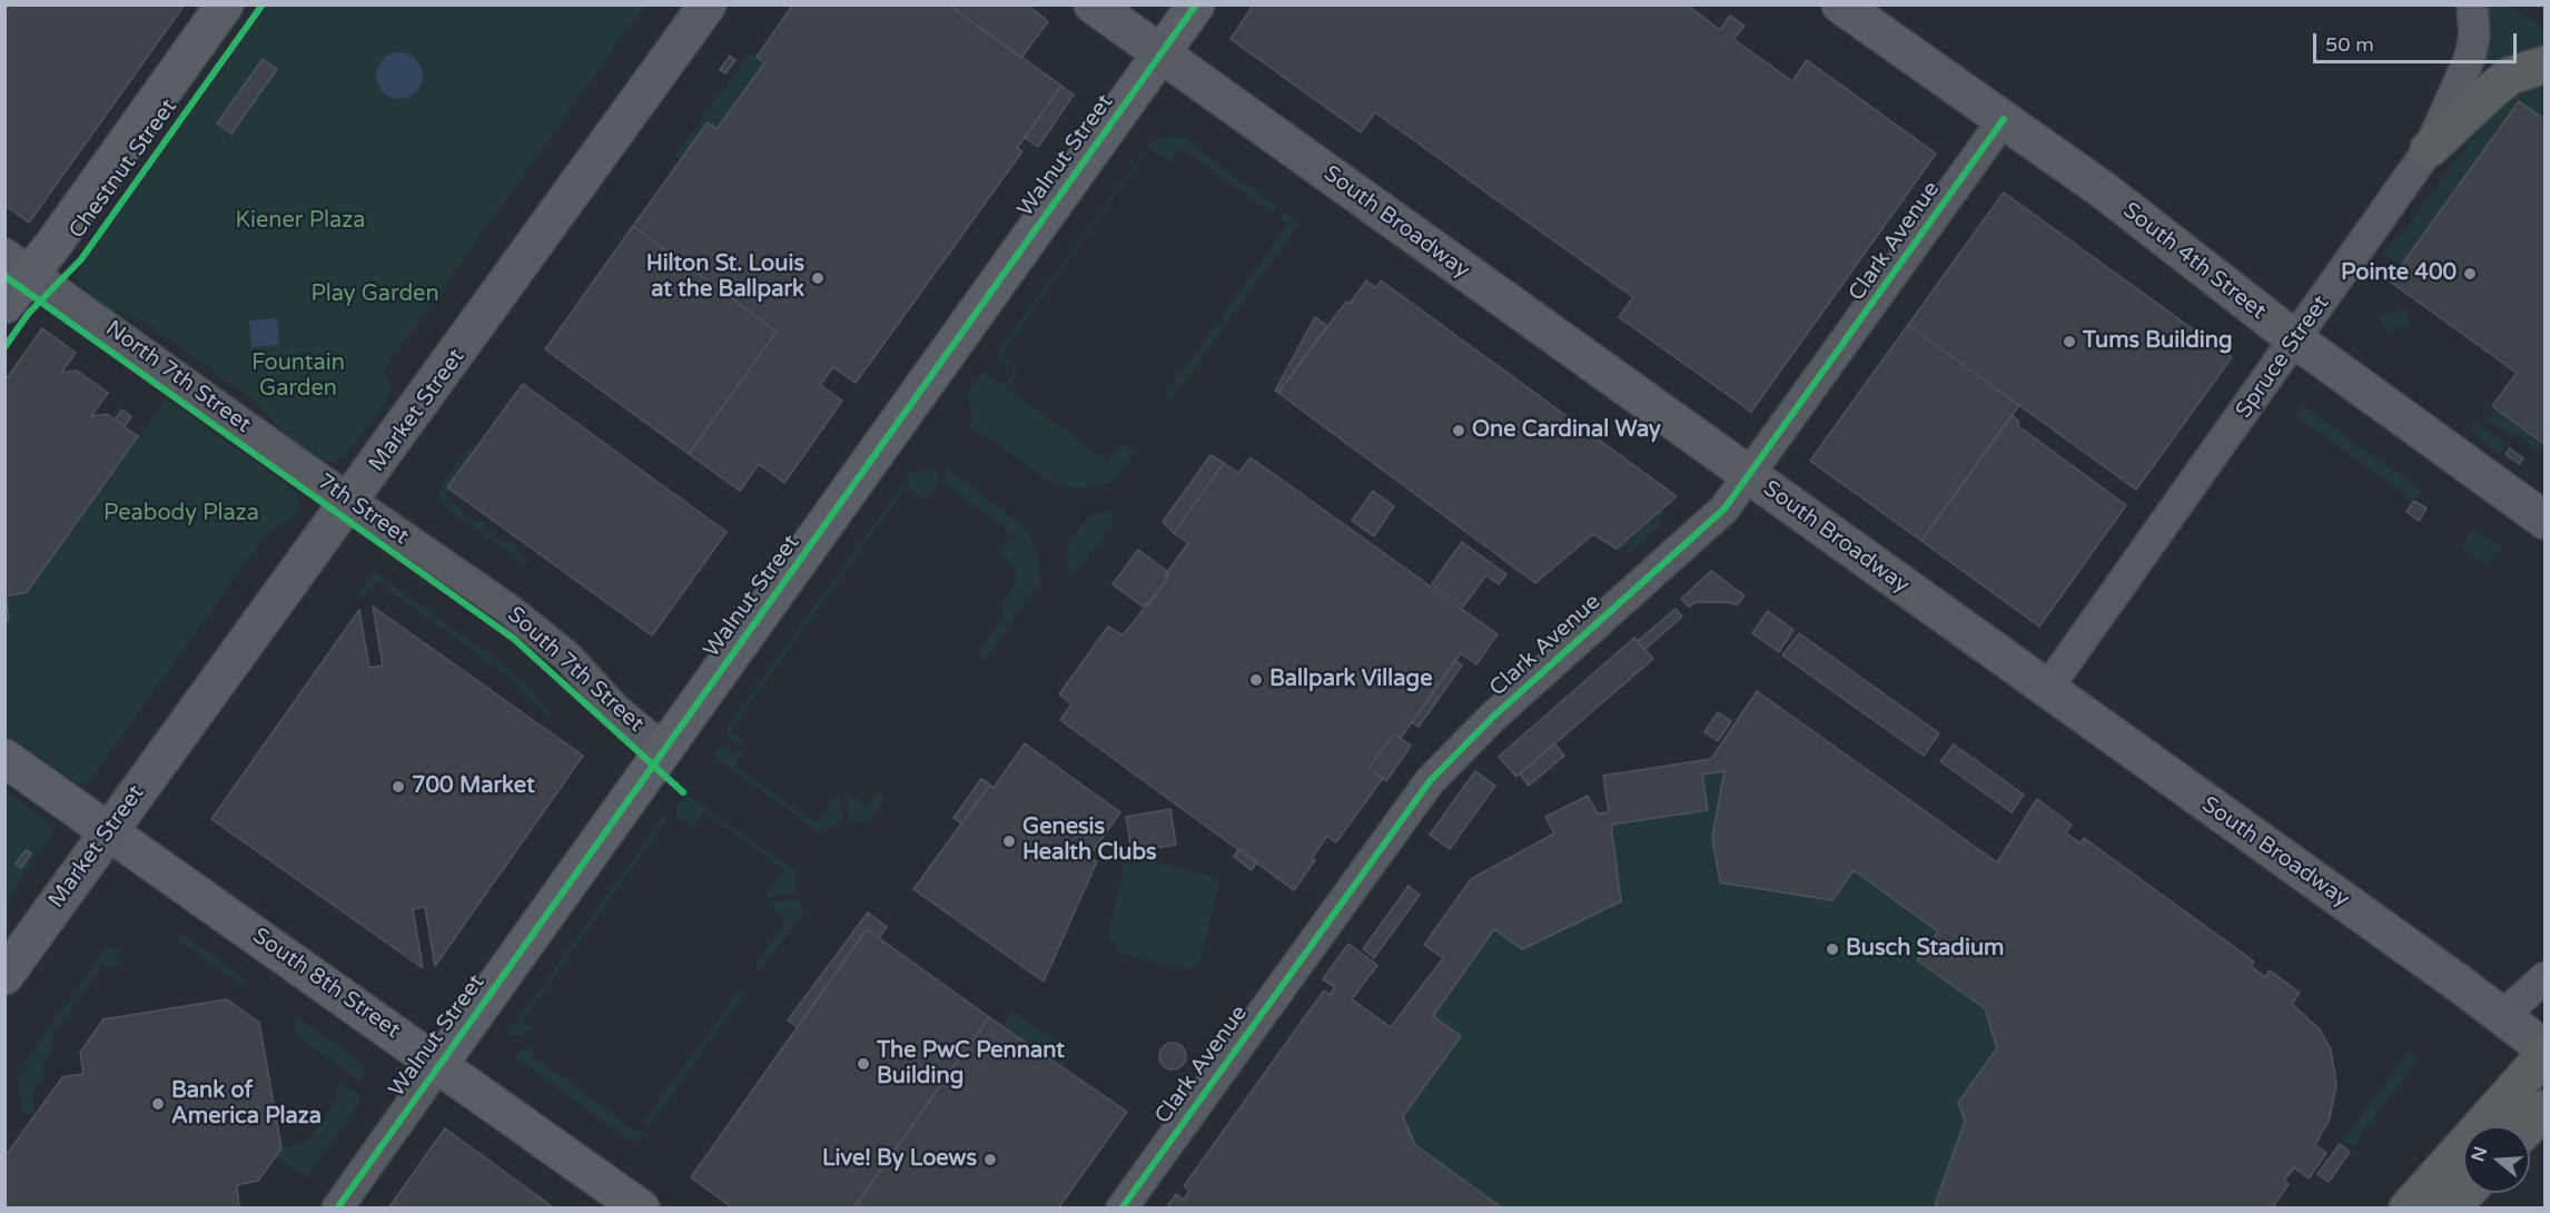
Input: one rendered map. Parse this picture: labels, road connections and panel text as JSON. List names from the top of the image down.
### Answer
{
  "streets": {
    "main road": ["South Broadway", "South 4th Street", "Market Street"],
    "street": [
      "Walnut Street",
      "Chestnut Street",
      "Clark Avenue",
      "Spruce Street",
      "North 7th Street",
      "South 7th Street",
      "South 8th Street"
    ],
    "cycle path": ["7th Street"]
  },
  "crossings": [
    ["Walnut Street", "South Broadway"],
    ["Walnut Street", "South 7th Street"],
    ["Walnut Street", "South 8th Street"],
    ["Chestnut Street", "North 7th Street"],
    ["South Broadway", "Clark Avenue"],
    ["South Broadway", "Spruce Street"],
    ["Clark Avenue", "South 4th Street"],
    ["South 4th Street", "Spruce Street"],
    ["North 7th Street", "Market Street"],
    ["North 7th Street", "South 7th Street"],
    ["Market Street", "South 7th Street"],
    ["Market Street", "South 8th Street"]
  ],
  "parks": [
    "Kiener Plaza",
    "Play Garden",
    "Fountain Garden",
    "Peabody Plaza"
  ],
  "places": [
    "Pointe 400",
    "Hilton St. Louis at the Ballpark",
    "Tums Building",
    "One Cardinal Way",
    "Ballpark Village",
    "700 Market",
    "Genesis Health Clubs",
    "Busch Stadium",
    "The PwC Pennant Building",
    "Bank of America Plaza",
    "Live! By Loews"
  ],
  "scale_bar": "50 m",
  "north": "left"
}
